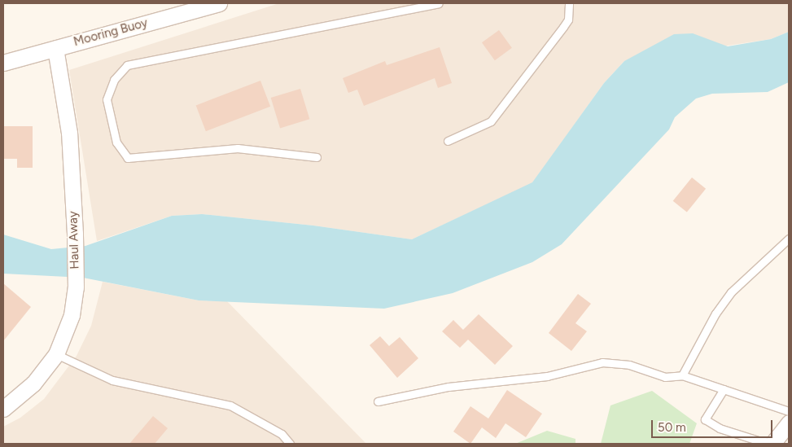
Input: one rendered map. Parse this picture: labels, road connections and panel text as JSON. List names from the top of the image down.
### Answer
{
  "streets": {
    "street": ["Mooring Buoy", "Haul Away"]
  },
  "crossings": [
    ["Mooring Buoy", "Haul Away"]
  ],
  "scale_bar": "50 m"
}
